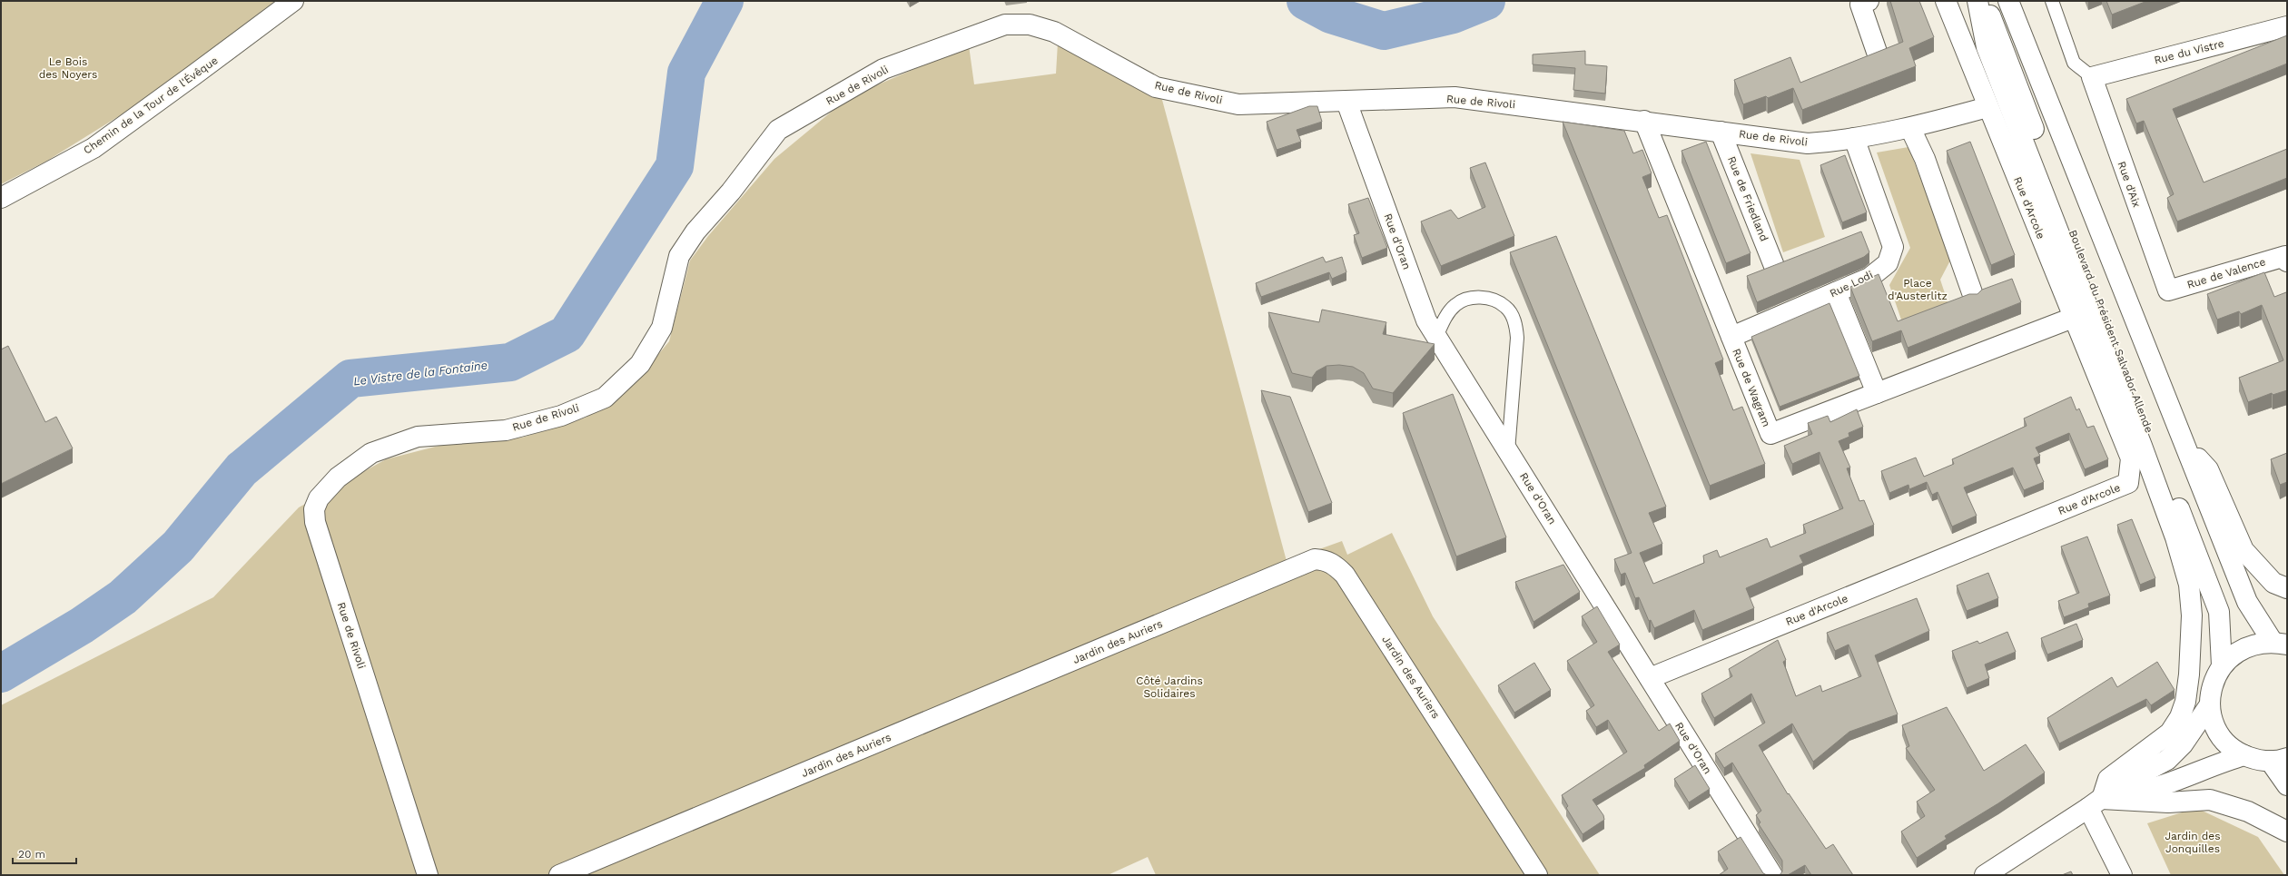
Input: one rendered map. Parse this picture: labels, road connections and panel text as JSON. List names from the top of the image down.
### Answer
{
  "streets": {
    "street": [
      "Rue du Vistre",
      "Rue de Rivoli",
      "Chemin de la Tour de l'Évêque",
      "Rue d'Aix",
      "Rue de Friedland",
      "Rue d'Arcole",
      "Rue d'Oran",
      "Rue de Valence",
      "Rue Lodi",
      "Boulevard du Président Salvador Allende",
      "Rue de Wagram",
      "Jardin des Auriers"
    ]
  },
  "crossings": [
    ["Rue du Vistre", "Rue d'Aix"],
    ["Rue de Rivoli", "Rue de Friedland"],
    ["Rue de Rivoli", "Rue d'Arcole"],
    ["Rue de Rivoli", "Rue d'Oran"],
    ["Rue de Rivoli", "Rue Lodi"],
    ["Rue de Rivoli", "Rue de Wagram"],
    ["Rue d'Aix", "Rue de Valence"],
    ["Rue d'Arcole", "Rue d'Oran"],
    ["Rue d'Arcole", "Rue de Wagram"],
    ["Rue Lodi", "Rue de Wagram"]
  ],
  "water": ["Le Vistre de la Fontaine"],
  "parks": [
    "Le Bois des Noyers",
    "Place d'Austerlitz",
    "Côté Jardins Solidaires",
    "Jardin des Jonquilles"
  ],
  "scale_bar": "20 m"
}
